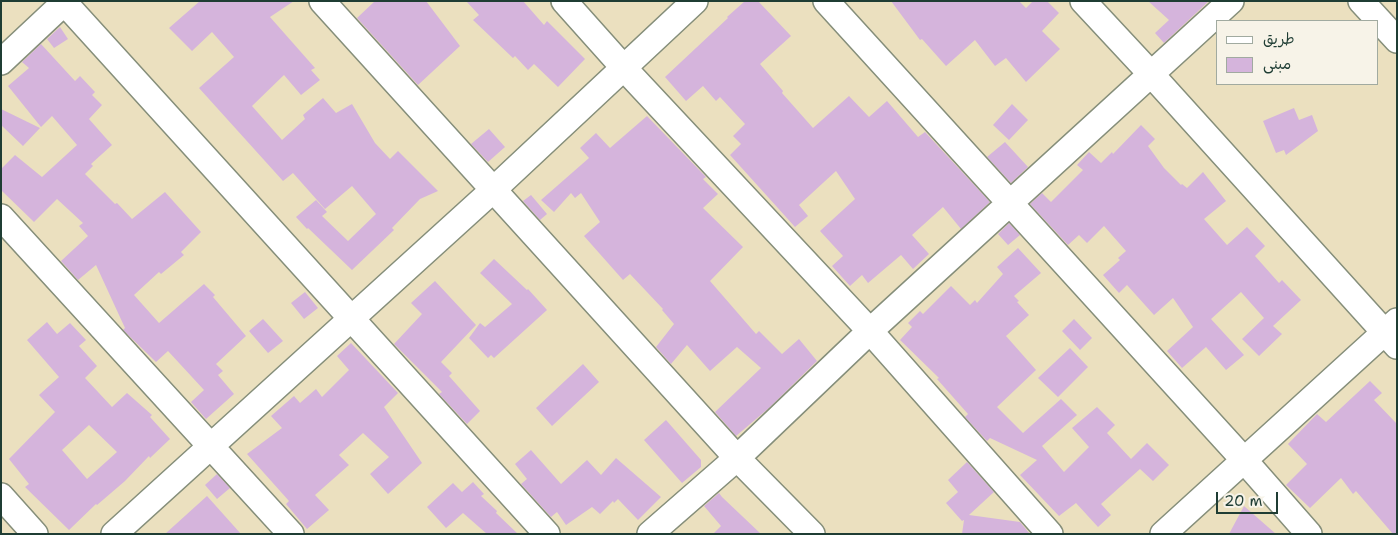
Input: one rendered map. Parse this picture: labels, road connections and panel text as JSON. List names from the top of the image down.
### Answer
{
  "legend": ["طريق", "مبنى"],
  "scale_bar": "20 m"
}
